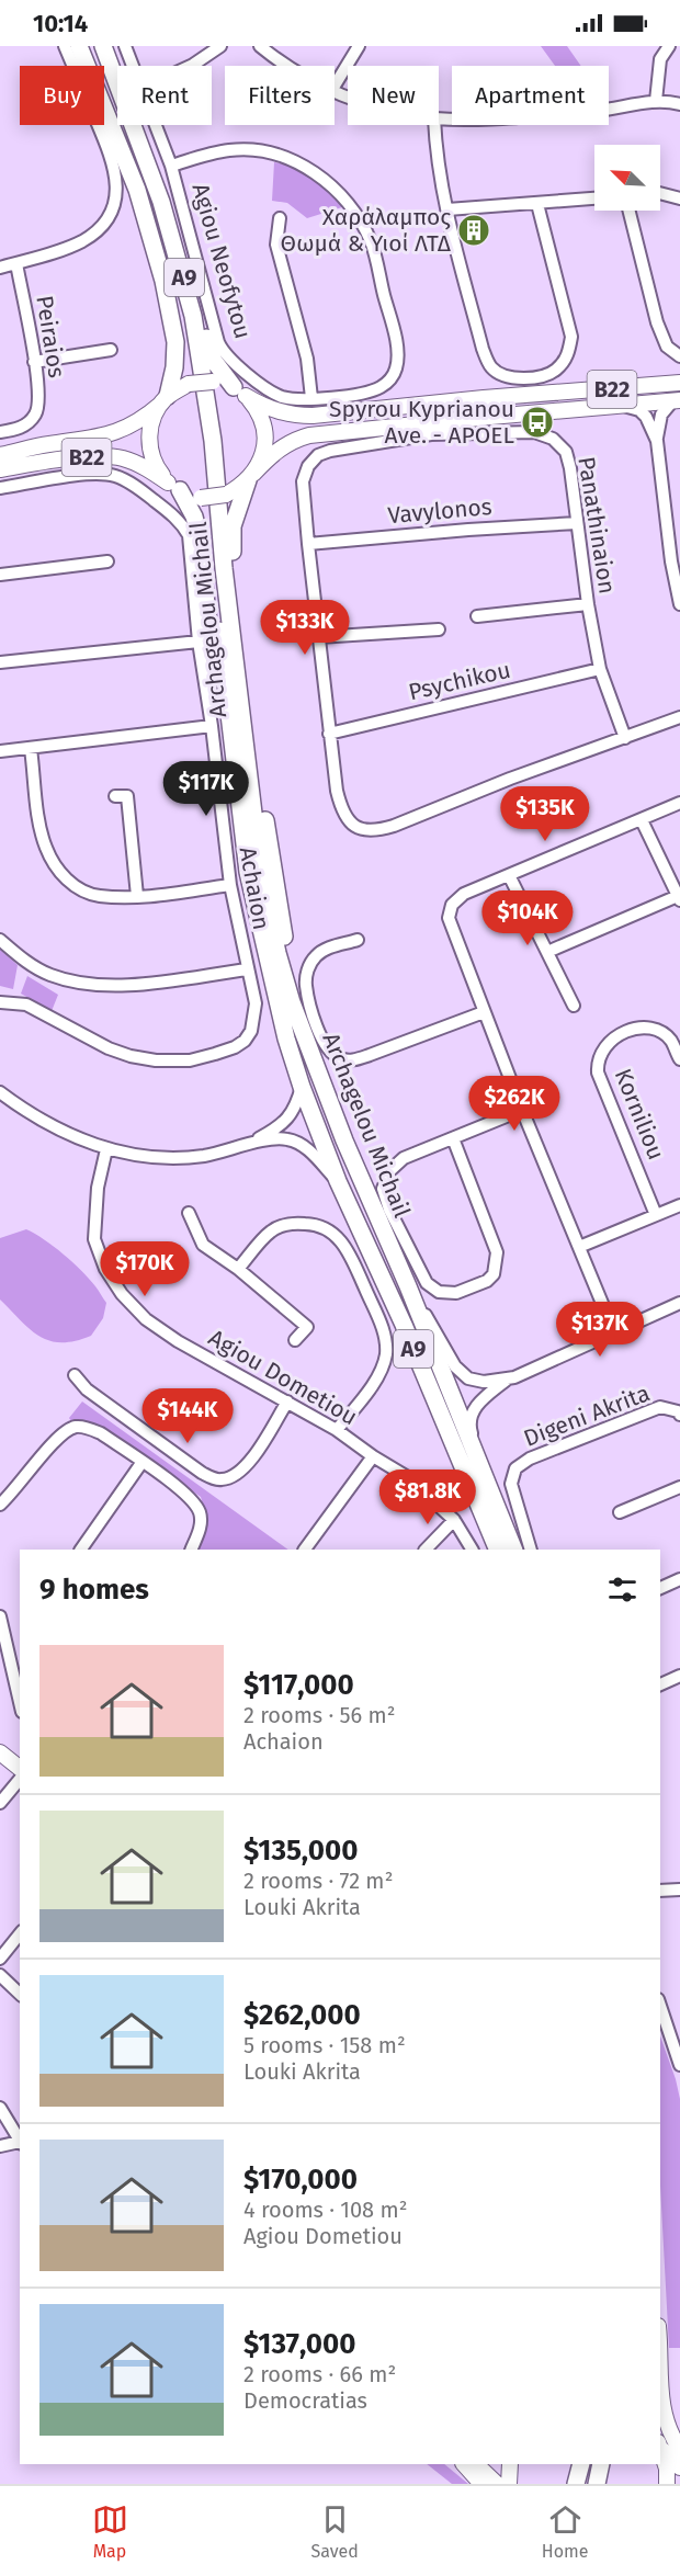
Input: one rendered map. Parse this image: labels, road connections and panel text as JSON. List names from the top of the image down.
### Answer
{
  "streets": {
    "highway": ["A9", "Archagelou Michail"],
    "main road": ["B22"],
    "street": [
      "Agiou Neofytou",
      "Peiraios",
      "Vavylonos",
      "Panathinaion",
      "Psychikou",
      "Achaion",
      "Korniliou",
      "Agiou Dometiou",
      "Digeni Akrita"
    ]
  },
  "crossings": [
    ["Vavylonos", "Panathinaion"],
    ["Panathinaion", "Psychikou"]
  ],
  "places": {
    "building": ["Χαράλαμπος Θωμά & Υιοί ΛΤΔ"],
    "bus stop": ["Spyrou Kyprianou Ave. - APOEL"]
  },
  "north": "top left",
  "page": {
    "status": "10:14",
    "chip": [
      "Buy",
      "Rent",
      "Filters",
      "New",
      "Apartment"
    ],
    "price": [
      "$133K",
      "$117K",
      "$135K",
      "$104K",
      "$262K",
      "$170K",
      "$137K",
      "$144K",
      "$81.8K"
    ],
    "heading": "9 homes",
    "list": [
      {
        "name": "$117,000",
        "note": "2 rooms · 56 m² · Achaion"
      },
      {
        "name": "$135,000",
        "note": "2 rooms · 72 m² · Louki Akrita"
      },
      {
        "name": "$262,000",
        "note": "5 rooms · 158 m² · Louki Akrita"
      },
      {
        "name": "$170,000",
        "note": "4 rooms · 108 m² · Agiou Dometiou"
      },
      {
        "name": "$137,000",
        "note": "2 rooms · 66 m² · Democratias"
      }
    ],
    "tabs": ["Map", "Saved", "Home"]
  }
}
